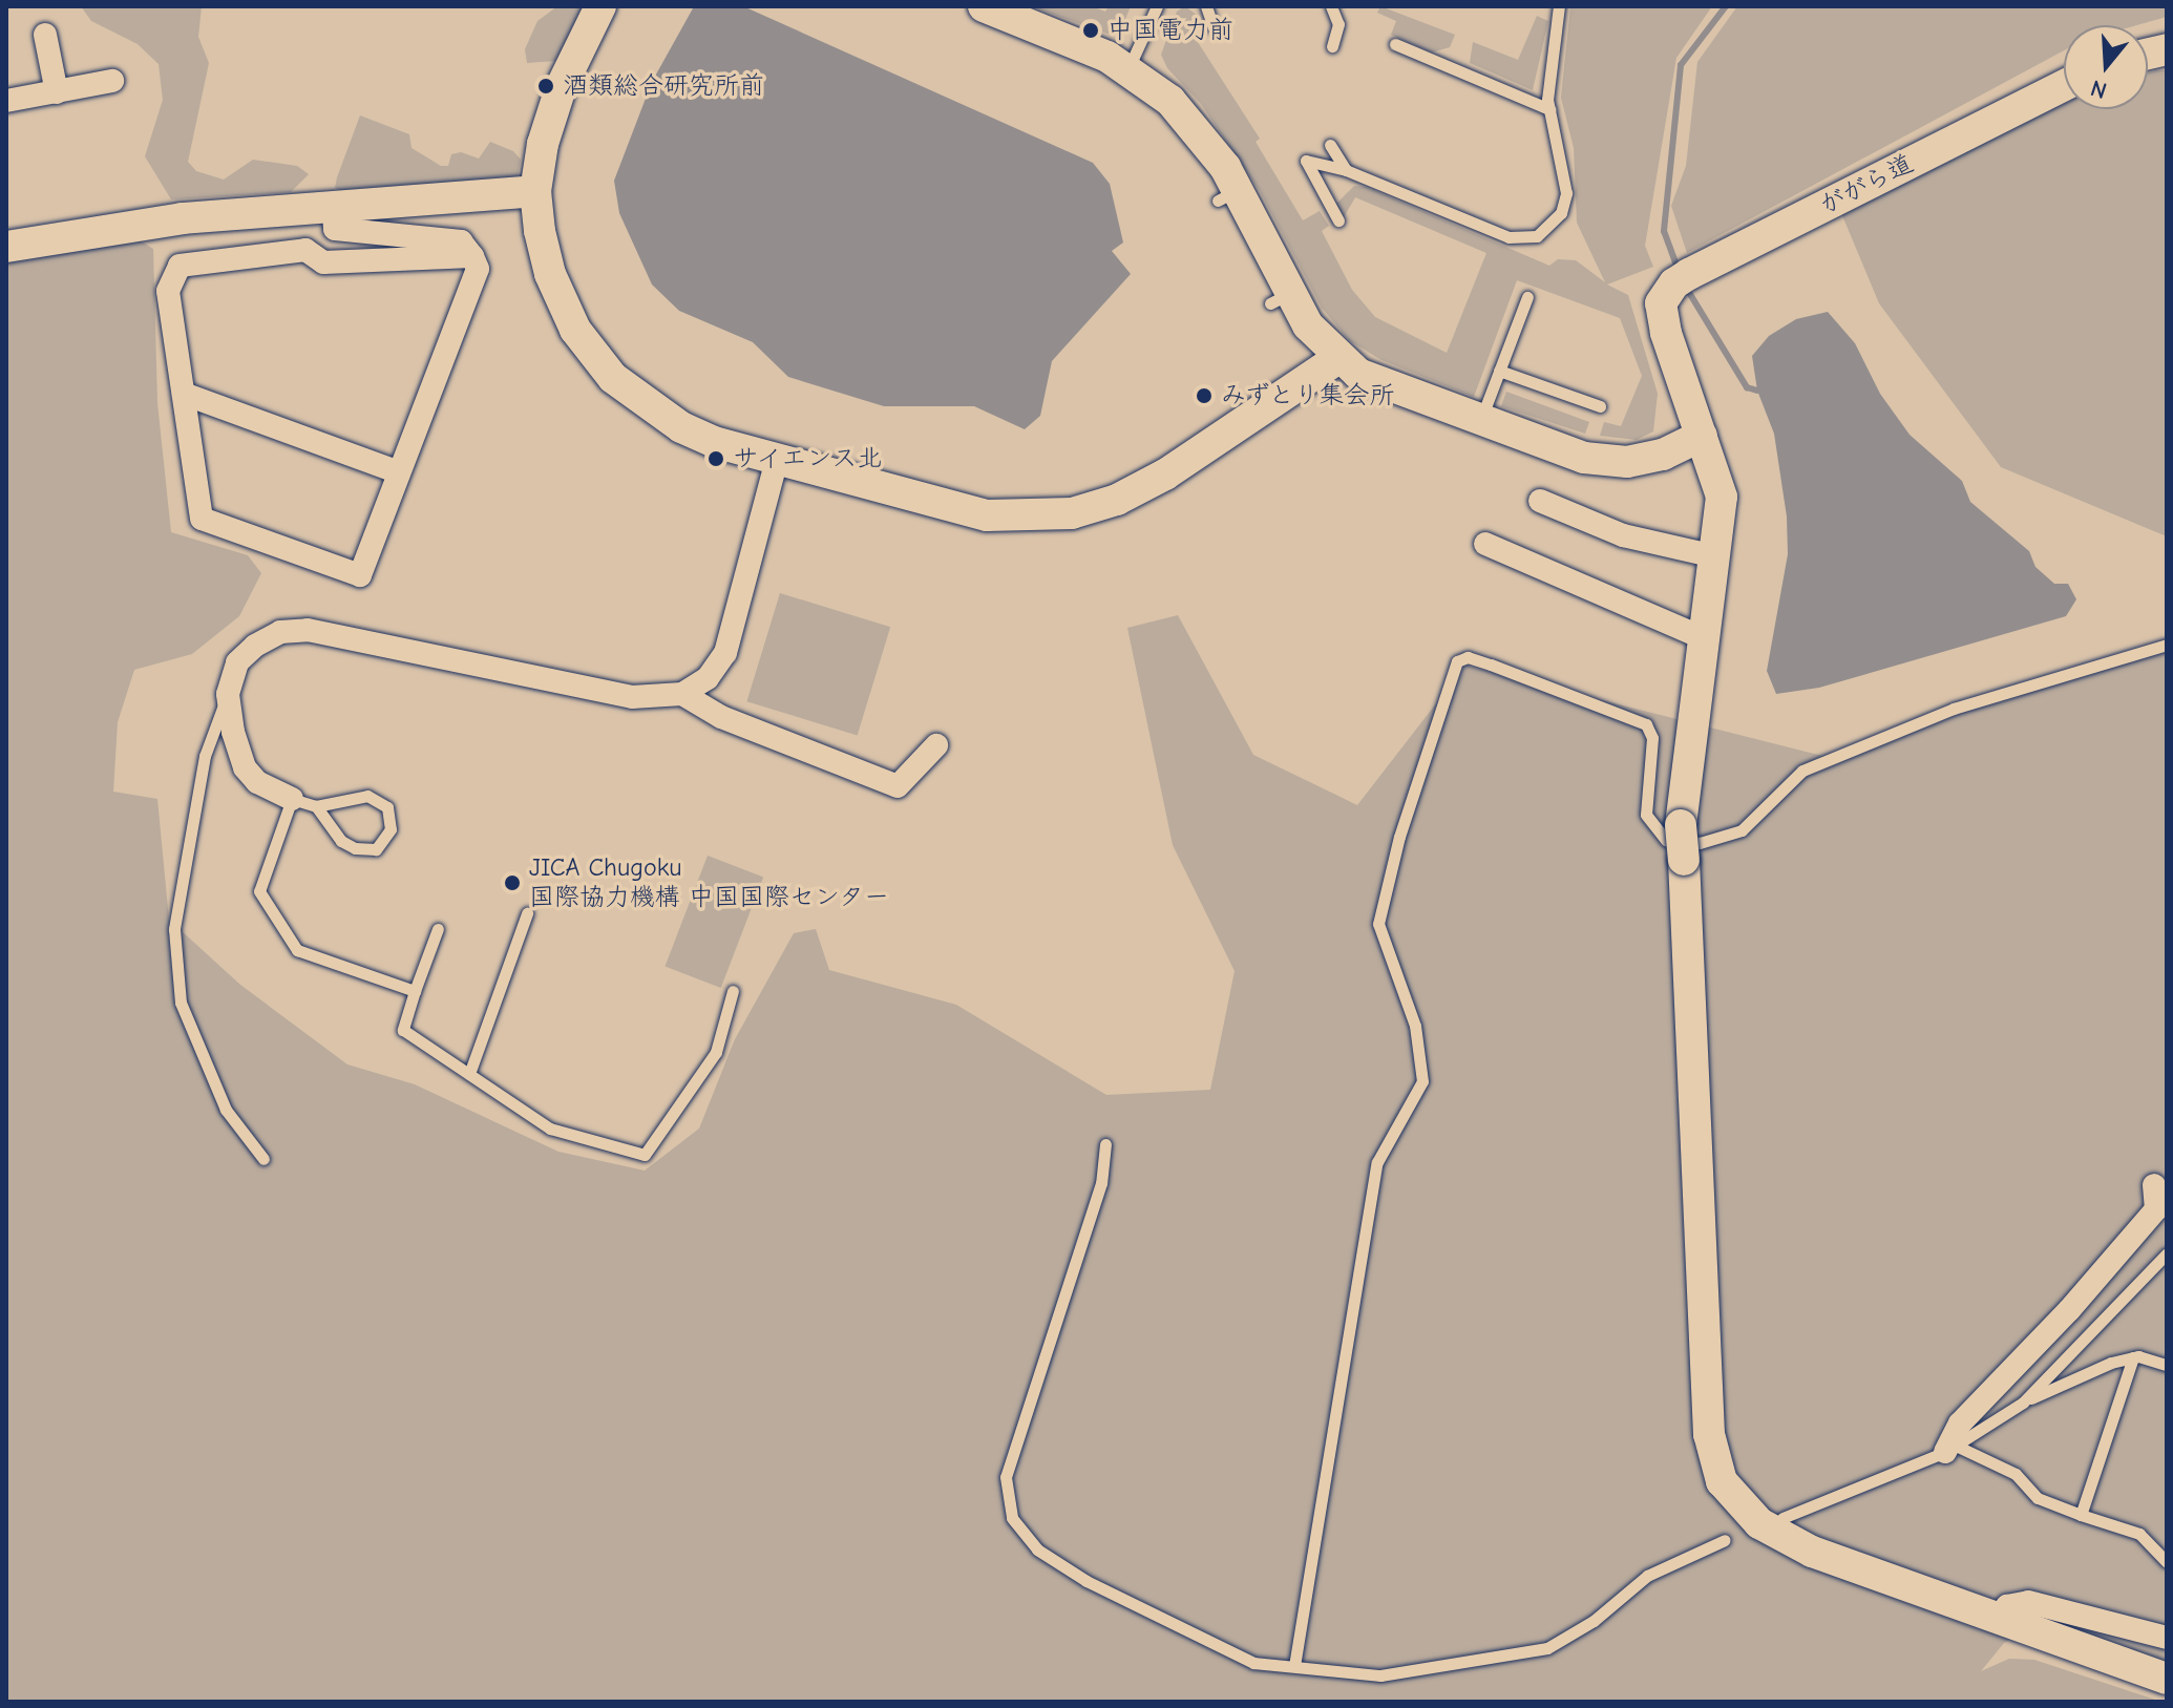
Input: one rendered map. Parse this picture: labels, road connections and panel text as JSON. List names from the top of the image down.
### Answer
{
  "streets": {
    "street": ["ががら道"]
  },
  "places": [
    "中国電力前",
    "酒類総合研究所前",
    "みずとり集会所",
    "サイエンス北",
    "JICA Chugoku 国際協力機構 中国国際センター"
  ],
  "north": "bottom"
}
